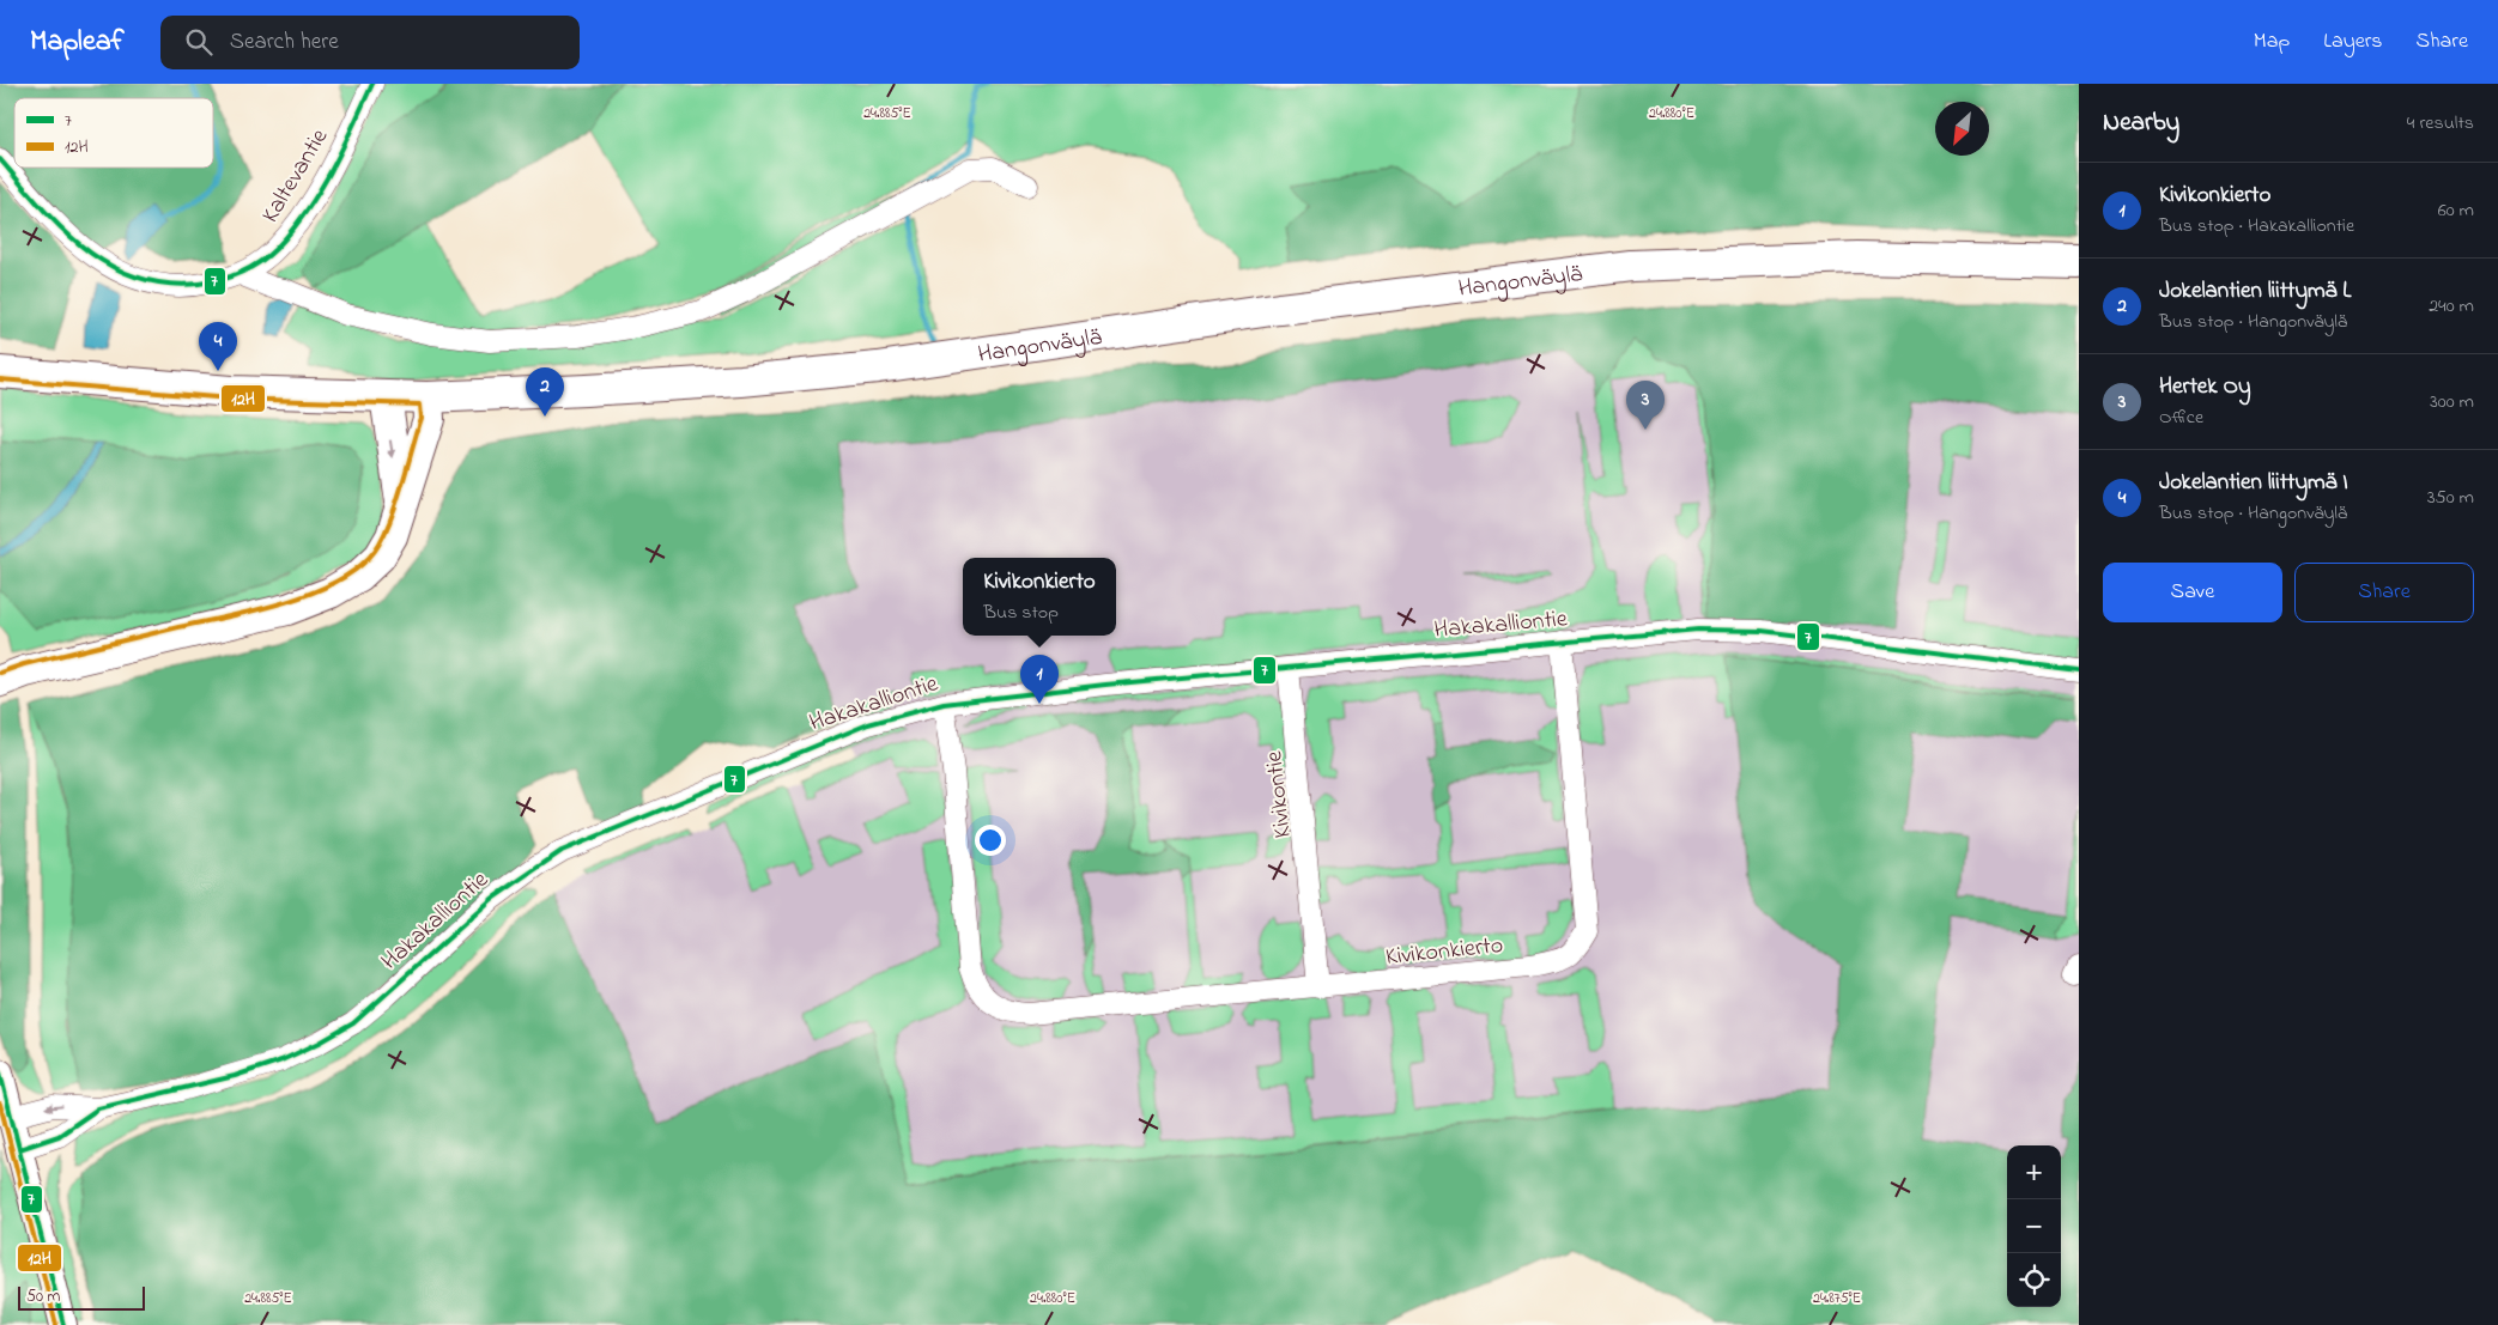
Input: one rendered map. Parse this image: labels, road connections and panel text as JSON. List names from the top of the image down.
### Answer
{
  "streets": {
    "highway": ["Hangonväylä"],
    "street": [
      "Kaltevantie",
      "Hakakalliontie",
      "Kivikontie",
      "Kivikonkierto"
    ]
  },
  "crossings": [
    ["Hakakalliontie", "Kivikontie"],
    ["Hakakalliontie", "Kivikonkierto"],
    ["Kivikontie", "Kivikonkierto"]
  ],
  "lines": ["transit line 7", "transit line 12H"],
  "legend": ["7", "12H"],
  "scale_bar": "50 m",
  "north": "bottom left",
  "page": {
    "header": "Mapleaf",
    "search": "Search here",
    "nav": ["Map", "Layers", "Share"],
    "heading": ["Nearby", "4 results"],
    "list": [
      {
        "mark": "1",
        "name": "Kivikonkierto",
        "note": "Bus stop · Hakakalliontie",
        "value": "60 m"
      },
      {
        "mark": "2",
        "name": "Jokelantien liittymä L",
        "note": "Bus stop · Hangonväylä",
        "value": "240 m"
      },
      {
        "mark": "3",
        "name": "Hertek Oy",
        "note": "Office",
        "value": "300 m"
      },
      {
        "mark": "4",
        "name": "Jokelantien liittymä I",
        "note": "Bus stop · Hangonväylä",
        "value": "350 m"
      }
    ],
    "pins": [
      "4",
      "2",
      "3",
      "1"
    ],
    "buttons": ["Save", "Share"],
    "popup": ["Kivikonkierto", "Bus stop"],
    "map_buttons": ["+", "−"],
    "scale": "50 m"
  },
  "coordinates": ["24.885°E", "24.880°E", "24.875°E"]
}
